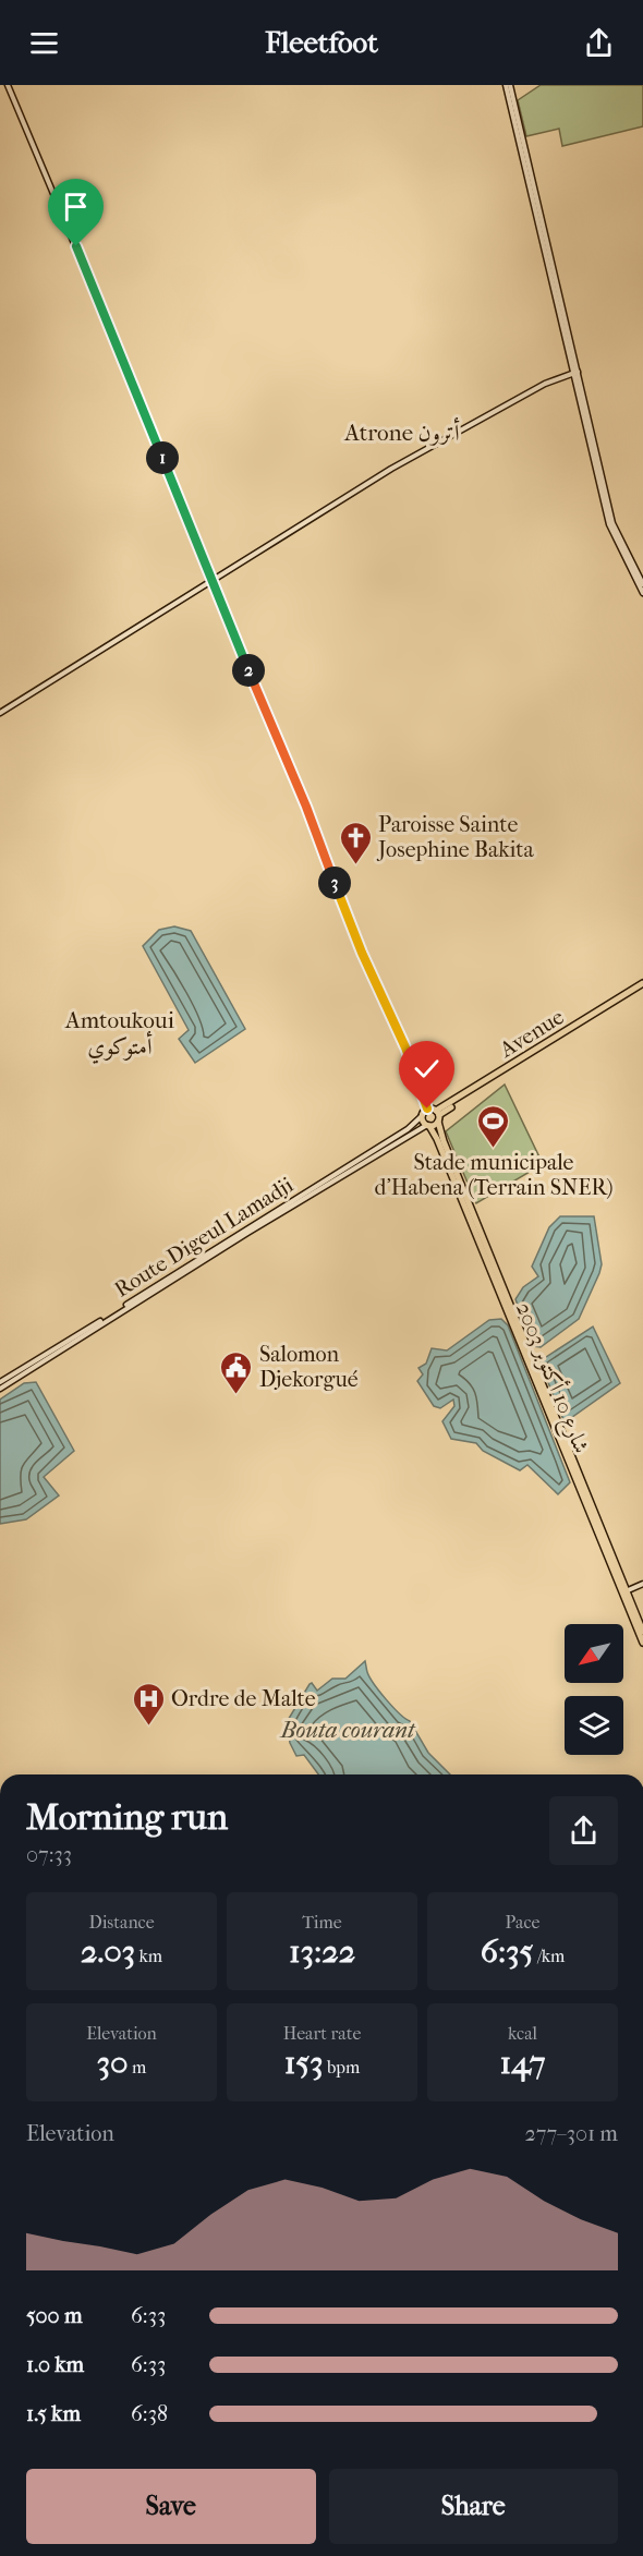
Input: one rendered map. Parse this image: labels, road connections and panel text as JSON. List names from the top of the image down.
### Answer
{
  "streets": {
    "highway": ["شارع 10 أكتوبر 2003"],
    "street": ["Route Digeul Lamadji"]
  },
  "crossings": [
    ["Route Digeul Lamadji", "شارع 10 أكتوبر 2003"]
  ],
  "districts": ["Atrone أترون", "Amtoukoui أمتوكوي"],
  "water": ["Bouta courant"],
  "places": {
    "church": ["Paroisse Sainte Josephine Bakita"],
    "sports": ["Stade municipale d'Habena (Terrain SNER)"],
    "public building": ["Salomon Djekorgué"],
    "hospital": ["Ordre de Malte"]
  },
  "north": "bottom left",
  "page": {
    "header": "Fleetfoot",
    "pins": ["1", "2", "3"],
    "heading": ["Morning run", "07:33"],
    "stats": [
      ["Distance", "2.03 km"],
      ["Time", "13:22"],
      ["Pace", "6:35 /km"],
      ["Elevation", "30 m"],
      ["Heart rate", "153 bpm"],
      ["kcal", "147"]
    ],
    "chart": ["Elevation", "277–301 m"],
    "list": [
      {
        "name": "500 m",
        "note": "6:33"
      },
      {
        "name": "1.0 km",
        "note": "6:33"
      },
      {
        "name": "1.5 km",
        "note": "6:38"
      }
    ],
    "buttons": ["Save", "Share"]
  }
}
